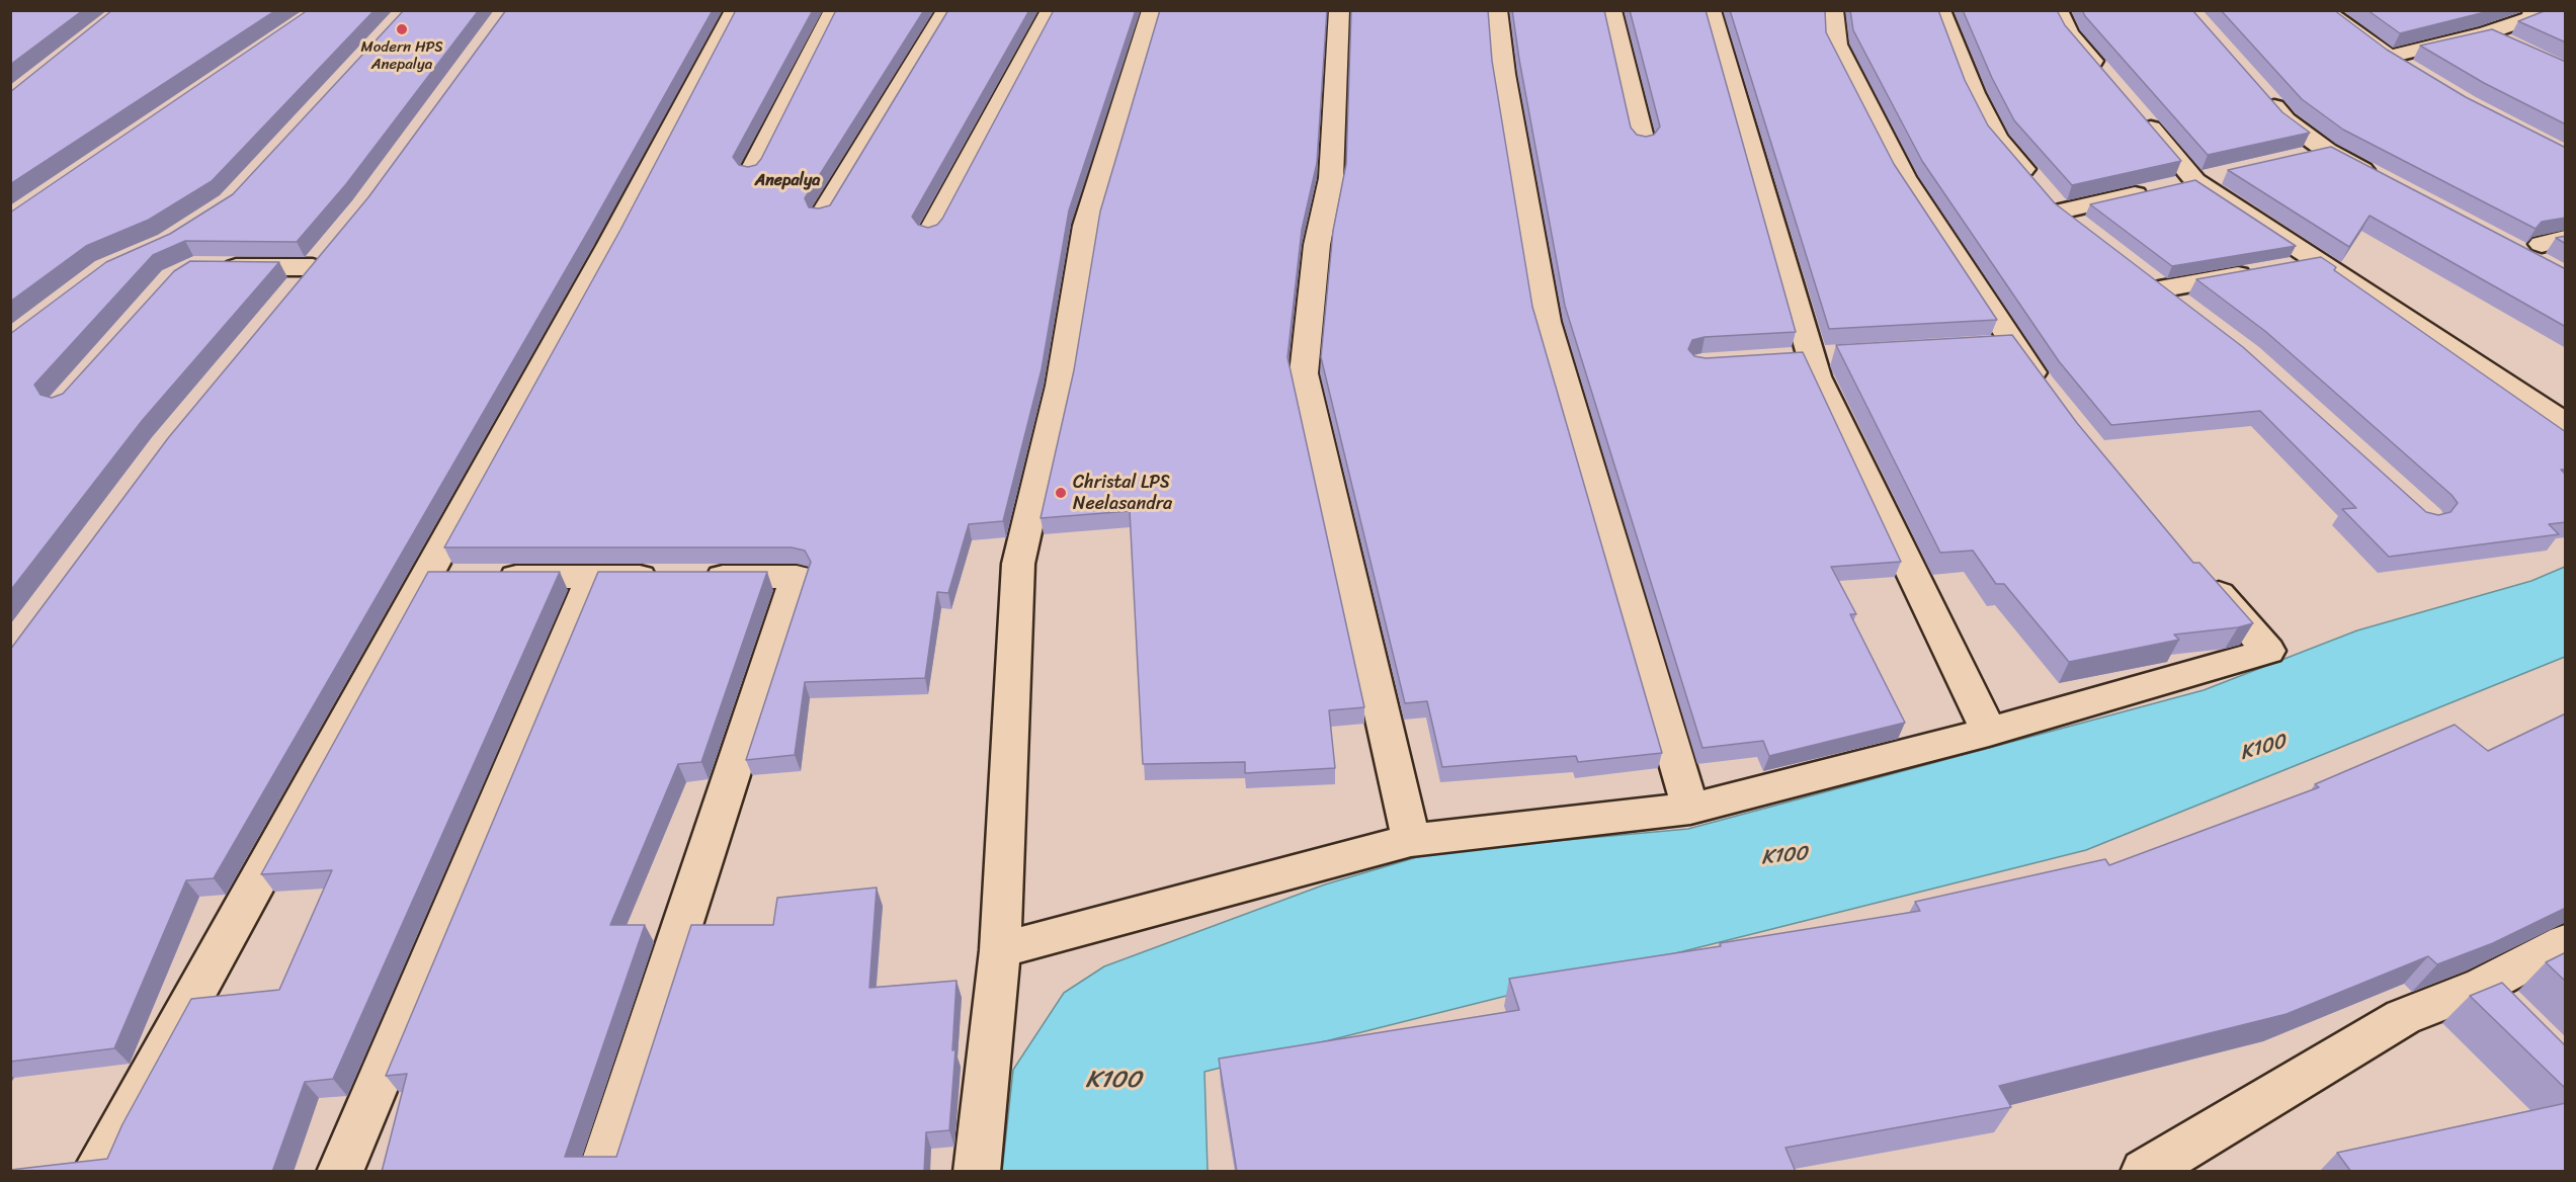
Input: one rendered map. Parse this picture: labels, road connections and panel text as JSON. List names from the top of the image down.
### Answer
{
  "districts": ["Anepalya"],
  "water": ["K100"],
  "places": ["Modern HPS Anepalya", "Christal LPS Neelasandra"]
}
